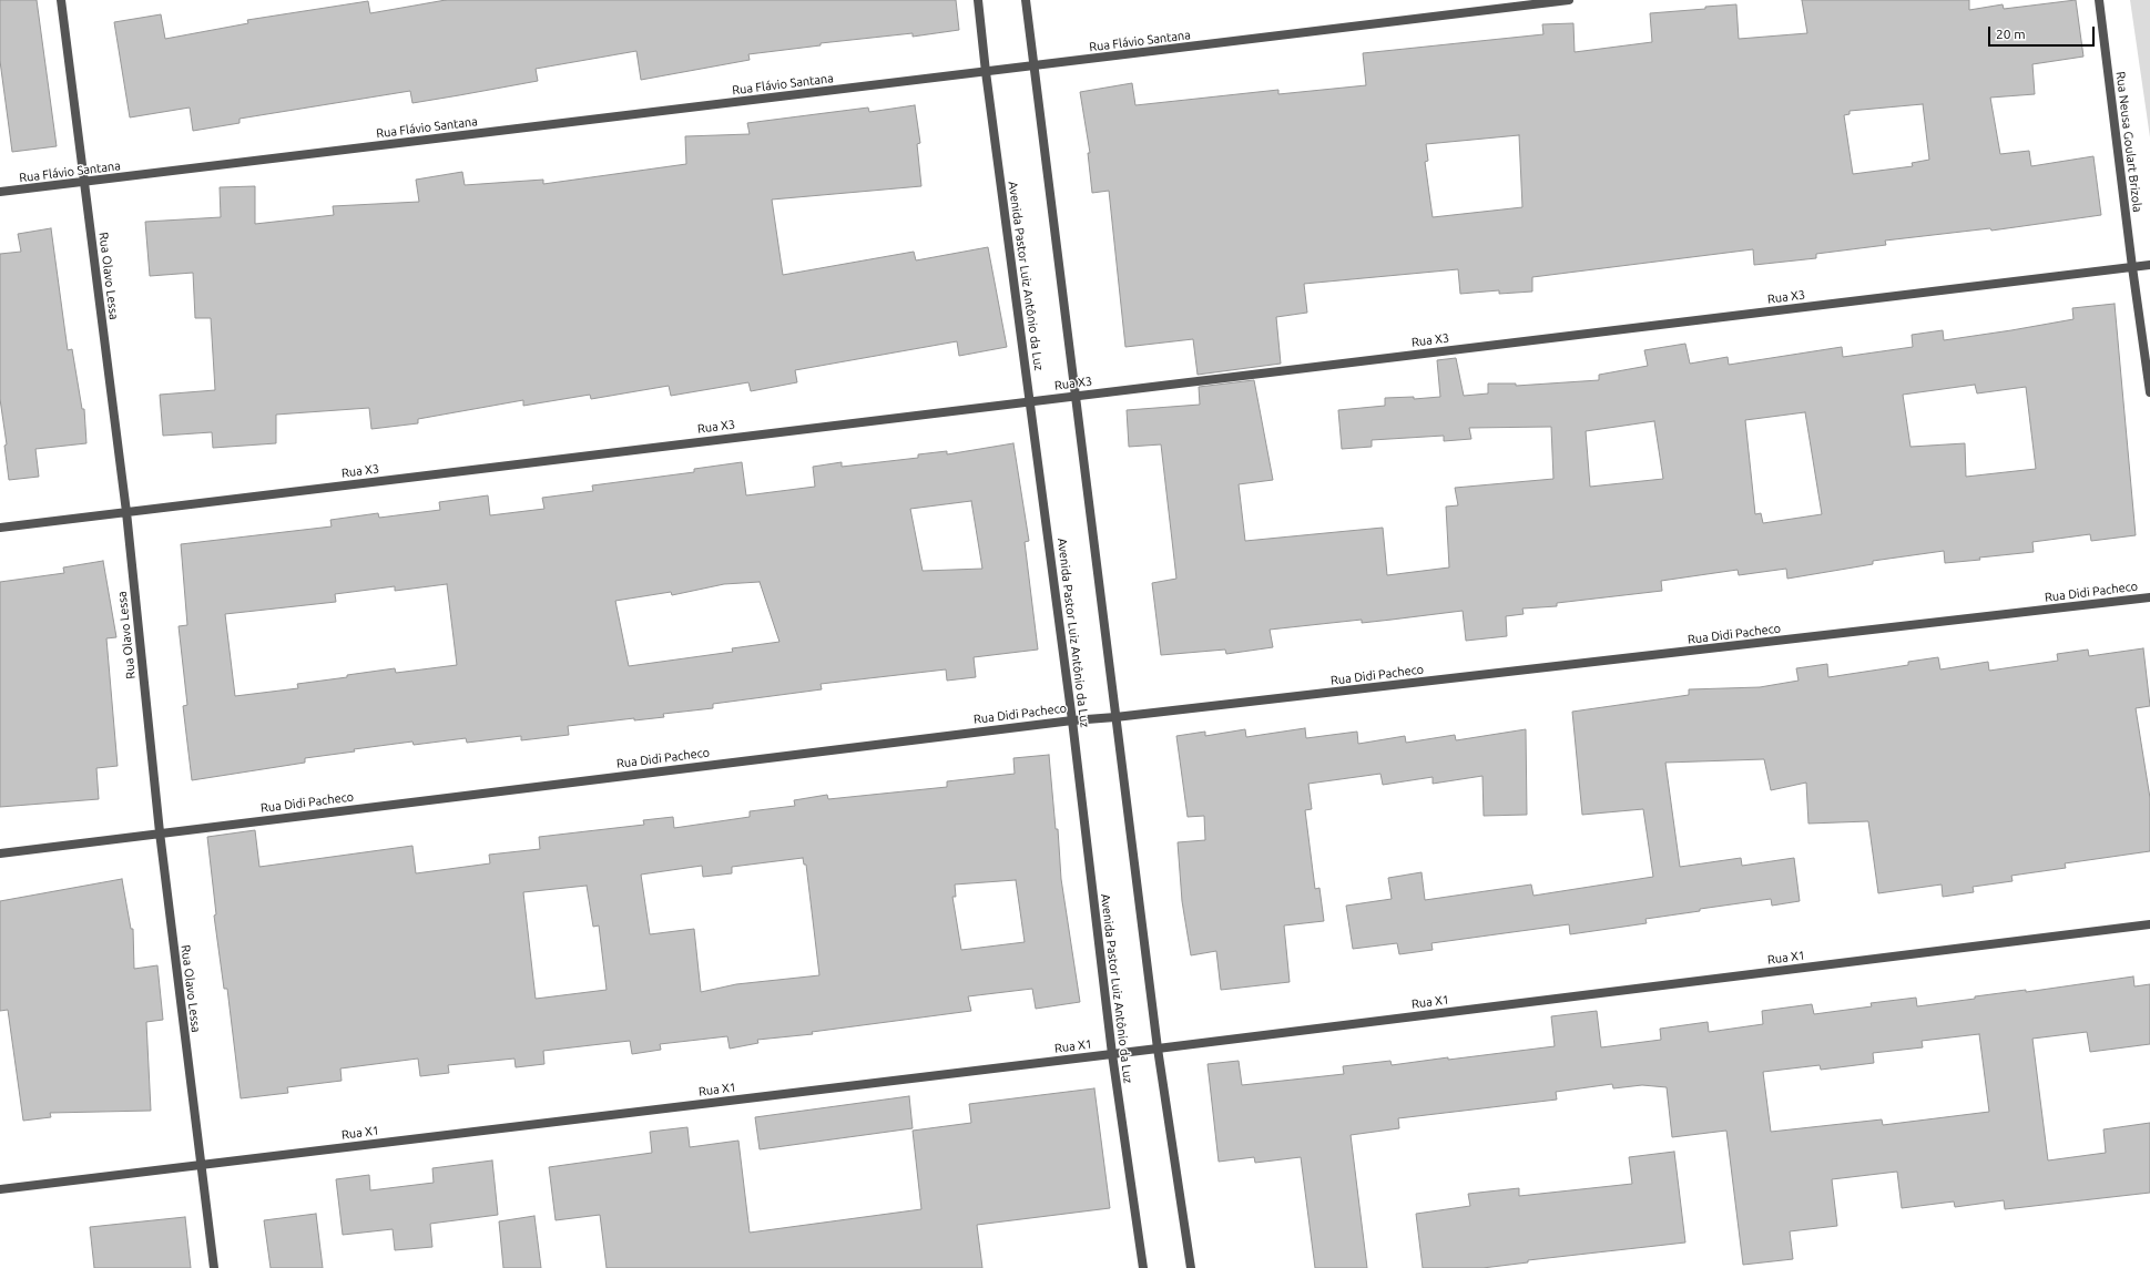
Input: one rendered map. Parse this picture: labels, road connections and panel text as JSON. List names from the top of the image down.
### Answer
{
  "streets": {
    "street": [
      "Rua Flávio Santana",
      "Rua Neusa Goulart Brizola",
      "Rua Olavo Lessa",
      "Avenida Pastor Luiz Antônio da Luz",
      "Rua X3",
      "Rua Didi Pacheco",
      "Rua X1"
    ]
  },
  "crossings": [
    ["Rua Flávio Santana", "Rua Olavo Lessa"],
    ["Rua Flávio Santana", "Avenida Pastor Luiz Antônio da Luz"],
    ["Rua Neusa Goulart Brizola", "Rua X3"],
    ["Rua Olavo Lessa", "Rua X3"],
    ["Rua Olavo Lessa", "Rua Didi Pacheco"],
    ["Rua Olavo Lessa", "Rua X1"],
    ["Avenida Pastor Luiz Antônio da Luz", "Rua X3"],
    ["Avenida Pastor Luiz Antônio da Luz", "Rua Didi Pacheco"],
    ["Avenida Pastor Luiz Antônio da Luz", "Rua X1"]
  ],
  "scale_bar": "20 m"
}
